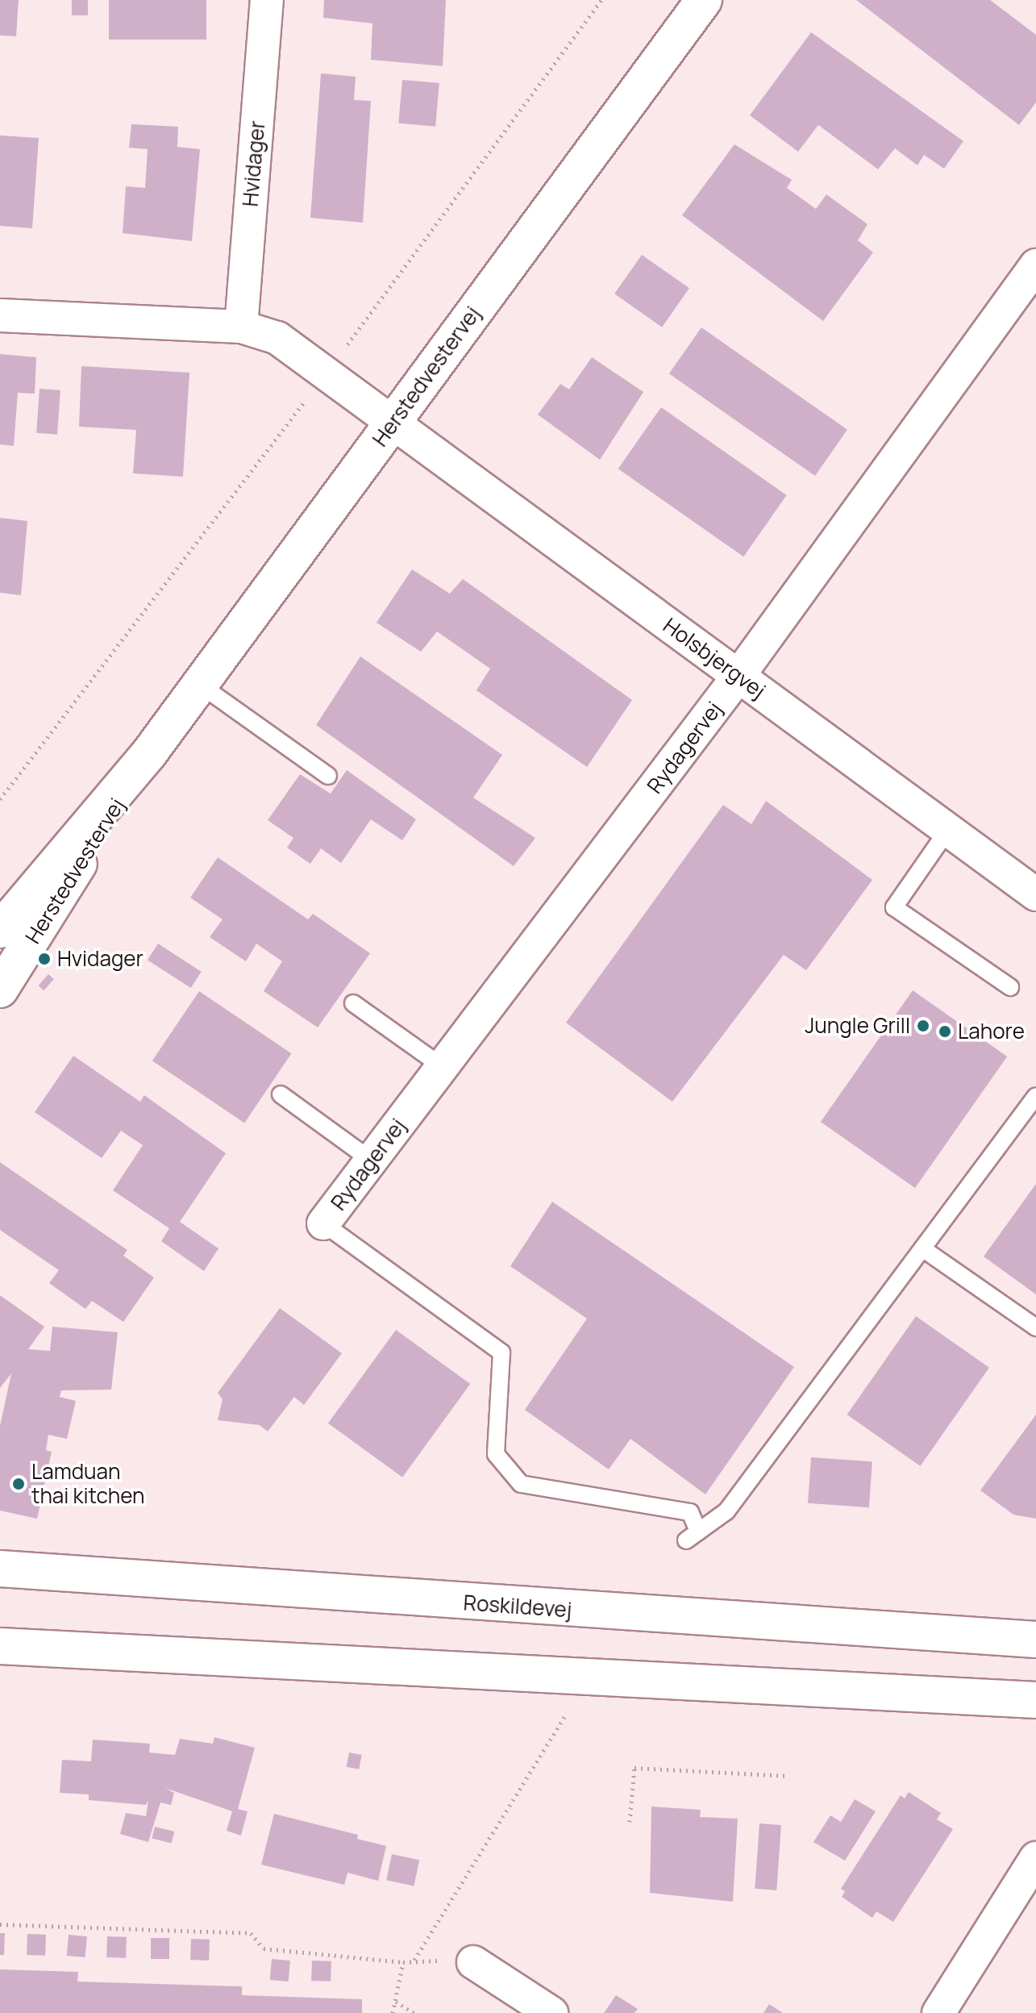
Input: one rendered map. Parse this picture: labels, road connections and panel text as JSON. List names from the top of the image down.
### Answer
{
  "streets": {
    "main road": ["Herstedvestervej", "Roskildevej"],
    "street": ["Hvidager", "Holsbjergvej", "Rydagervej"]
  },
  "crossings": [
    ["Herstedvestervej", "Holsbjergvej"],
    ["Holsbjergvej", "Rydagervej"]
  ],
  "places": [
    "Hvidager",
    "Jungle Grill",
    "Lahore",
    "Lamduan thai kitchen"
  ]
}
